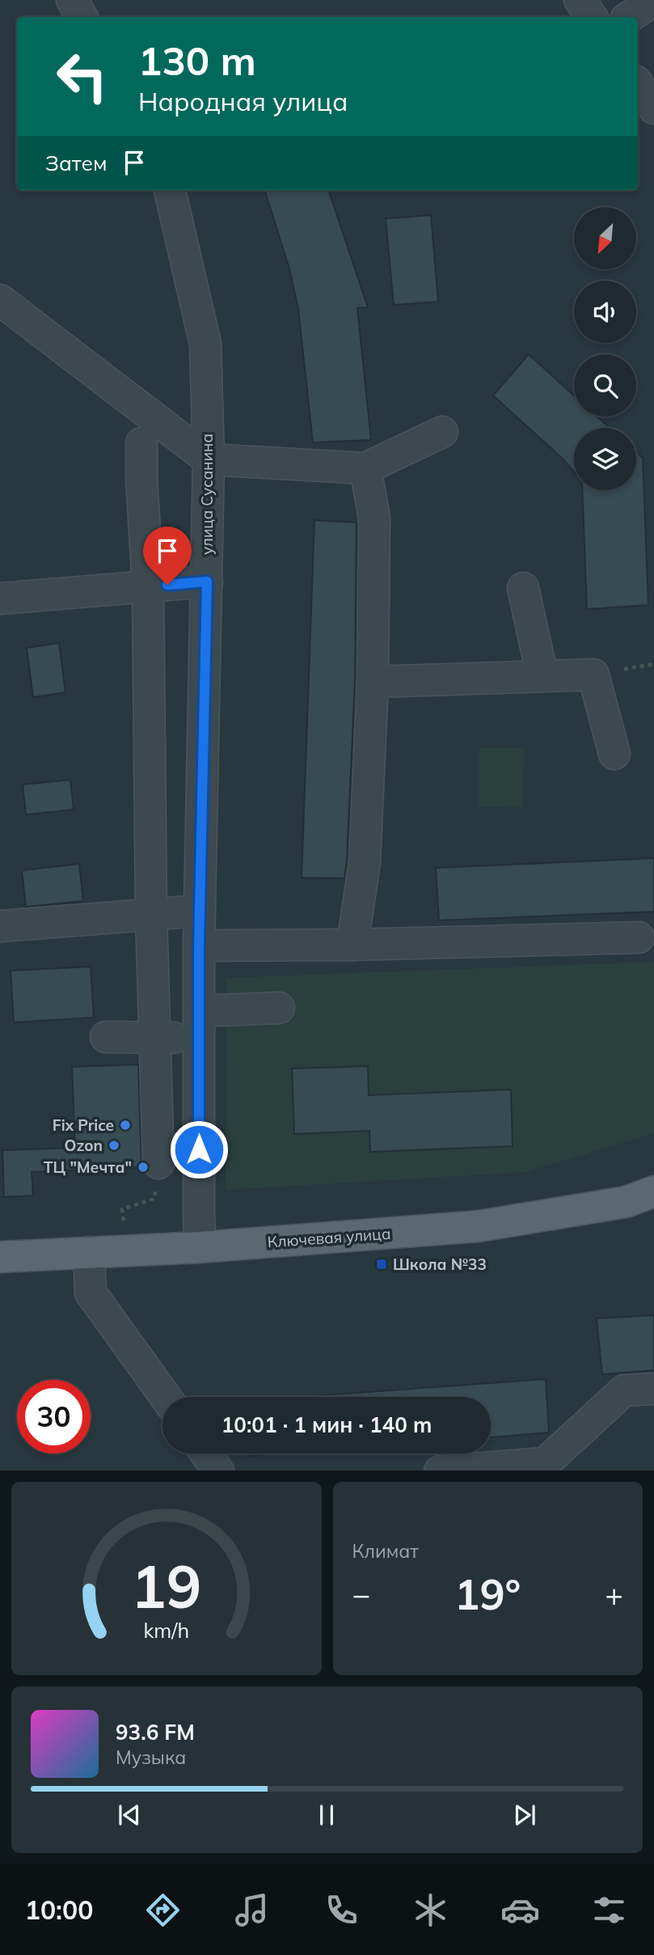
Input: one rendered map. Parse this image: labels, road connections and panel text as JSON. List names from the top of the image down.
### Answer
{
  "streets": {
    "main road": ["Ключевая улица"],
    "street": ["улица Сусанина"]
  },
  "crossings": [
    ["улица Сусанина", "Ключевая улица"]
  ],
  "places": {
    "other": ["Fix Price", "Ozon", "ТЦ \"Мечта\""],
    "transit": ["Школа №33"]
  },
  "north": "bottom left",
  "page": {
    "turn": ["130 m", "Народная улица"],
    "then": "Затем",
    "limit": "30",
    "trip": "10:01 · 1 мин · 140 m",
    "tile": "Климат",
    "heat": ["−", "19°", "+"],
    "song": ["93.6 FM", "Музыка"],
    "tabs": "10:00",
    "gauge": ["19", "km/h"]
  }
}
